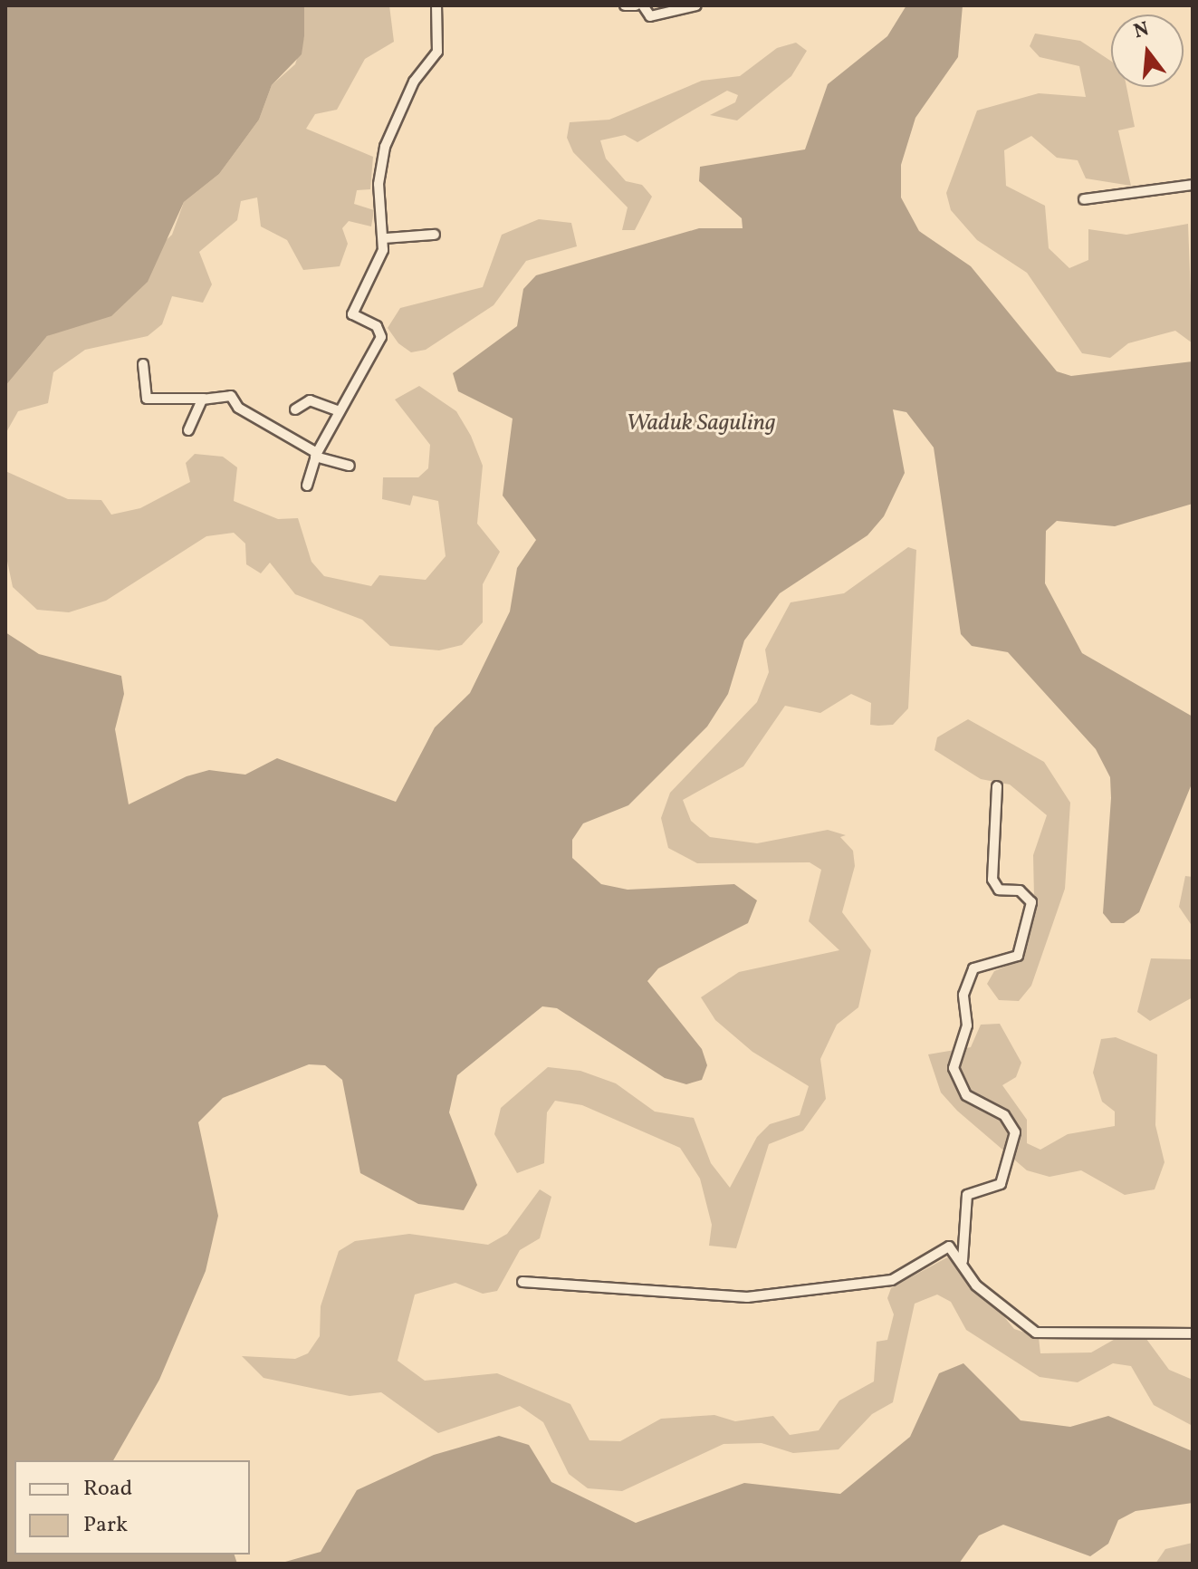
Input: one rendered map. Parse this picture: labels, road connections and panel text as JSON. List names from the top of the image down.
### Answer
{
  "water": ["Waduk Saguling"],
  "legend": ["Road", "Park"],
  "north": "top"
}
